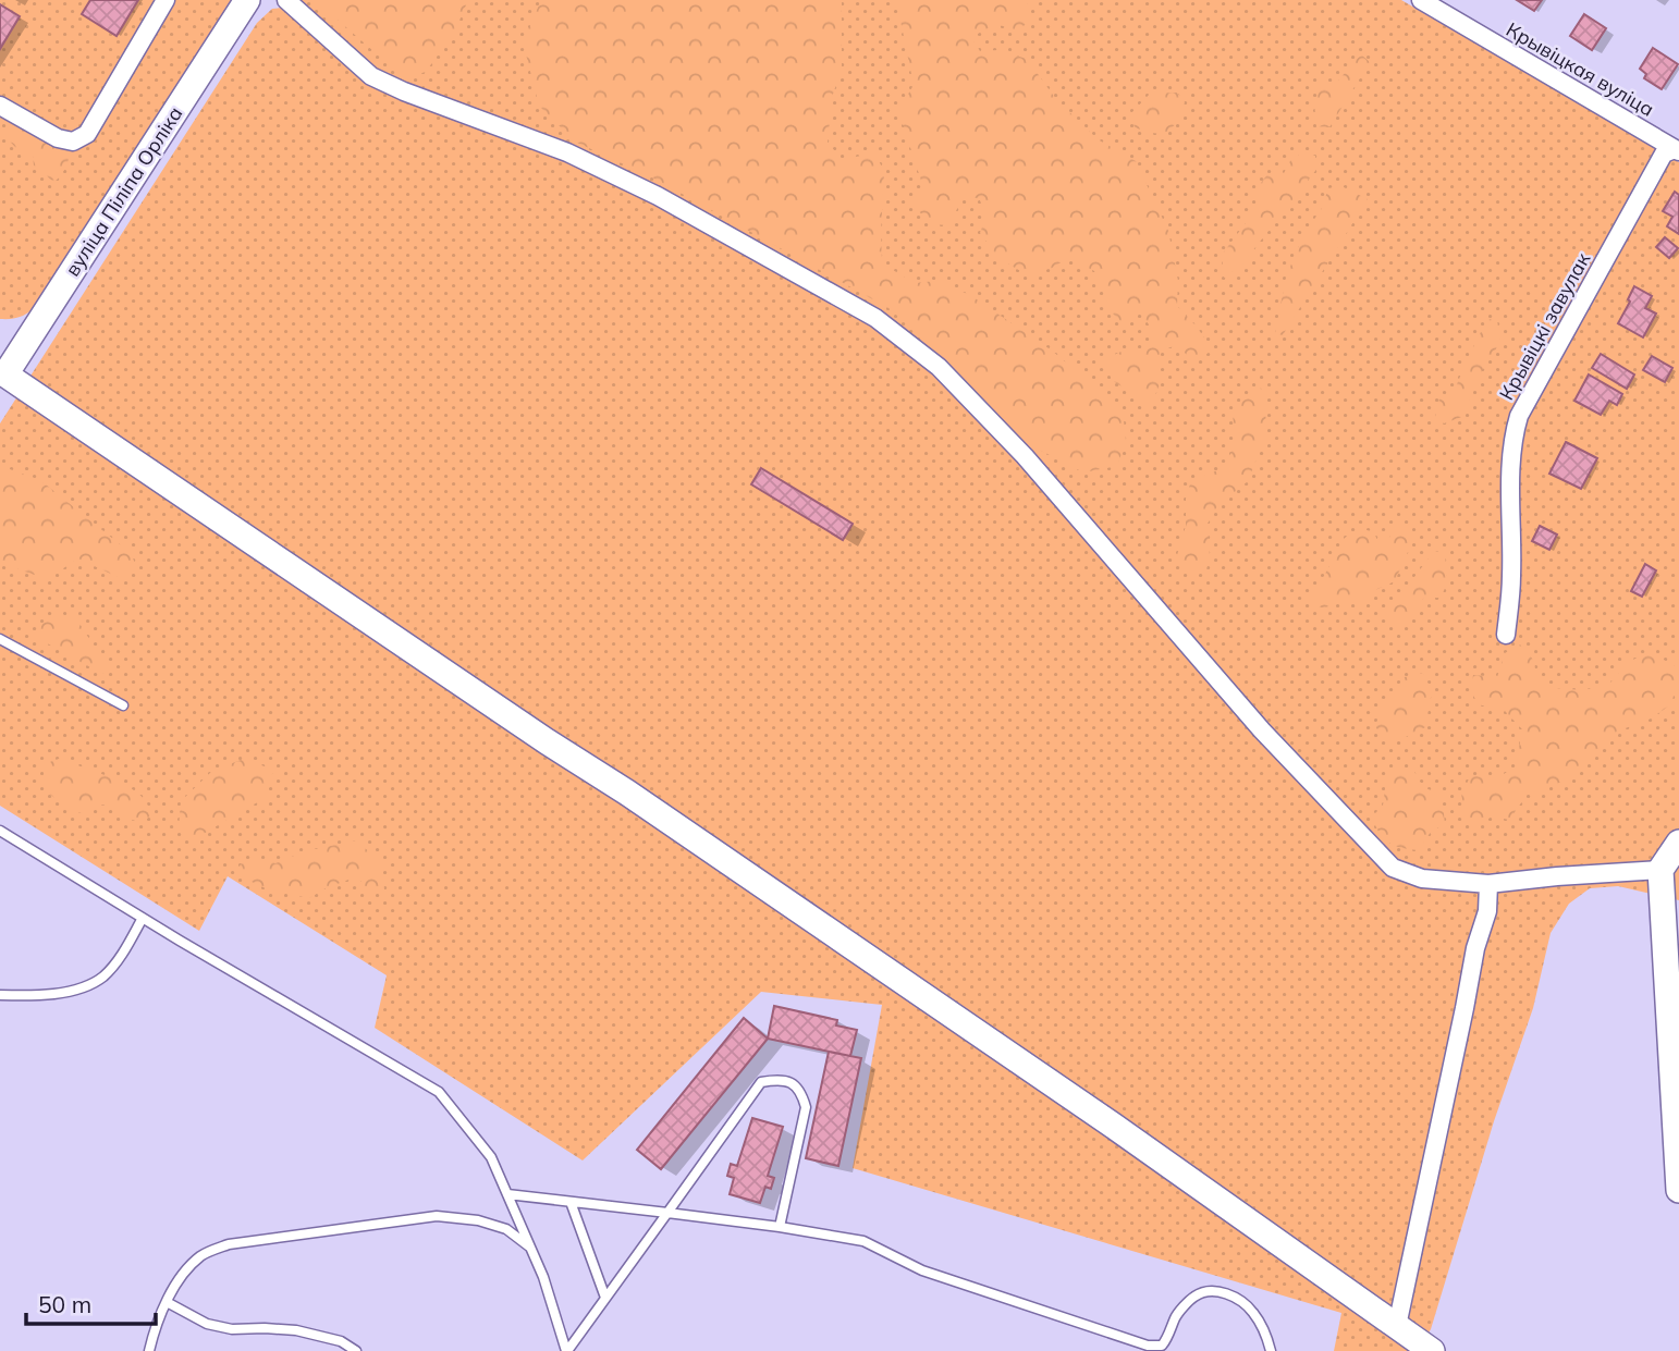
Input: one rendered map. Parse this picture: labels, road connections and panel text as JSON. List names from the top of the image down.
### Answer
{
  "streets": {
    "street": ["Крывіцкая вуліца", "вуліца Піліпа Орліка", "Крывіцкі завулак"]
  },
  "crossings": [
    ["Крывіцкая вуліца", "Крывіцкі завулак"]
  ],
  "scale_bar": "50 m"
}
